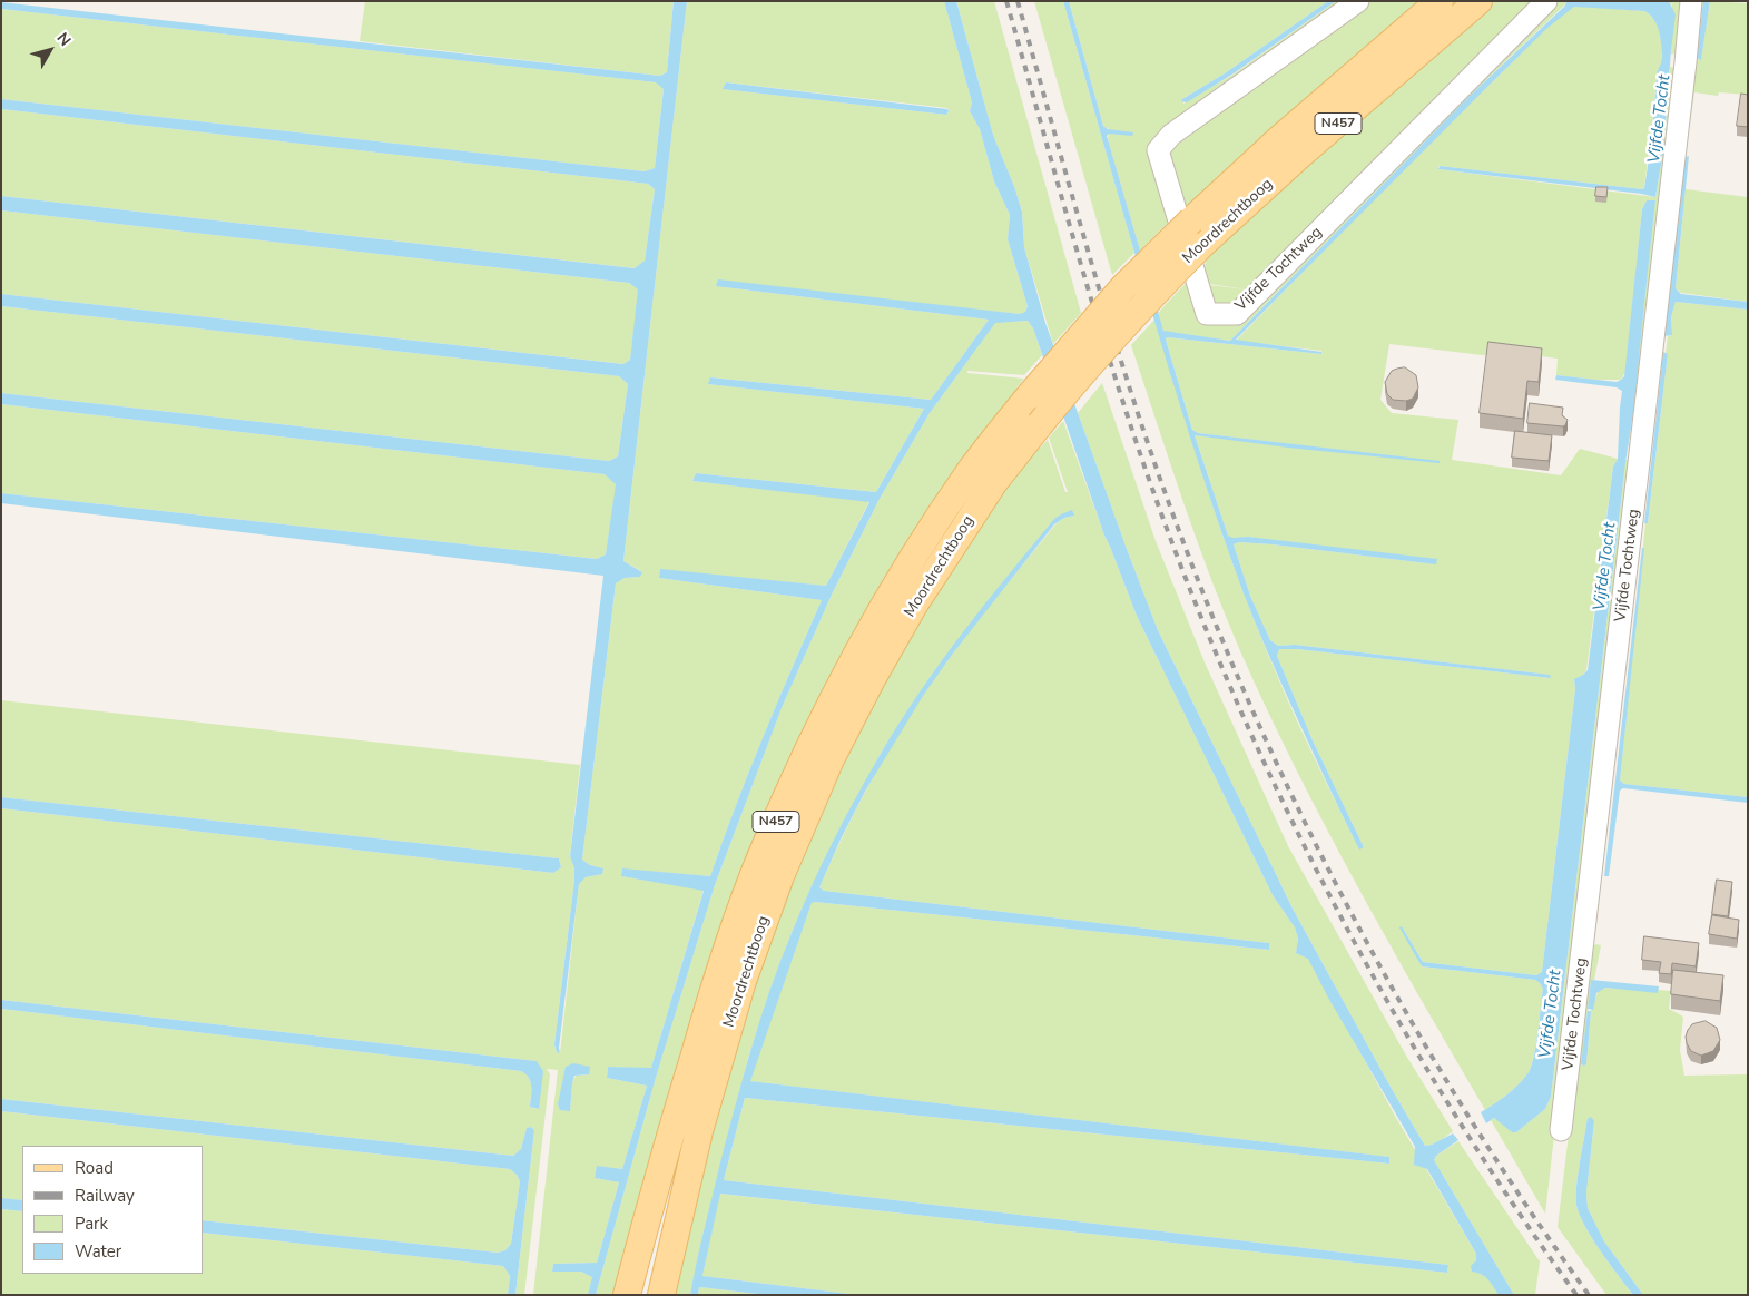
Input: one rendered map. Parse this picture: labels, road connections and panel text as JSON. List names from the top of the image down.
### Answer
{
  "streets": {
    "main road": ["N457", "Moordrechtboog"],
    "street": ["Vijfde Tochtweg"]
  },
  "water": ["Vijfde Tocht"],
  "legend": [
    "Road",
    "Railway",
    "Park",
    "Water"
  ],
  "north": "top right"
}
